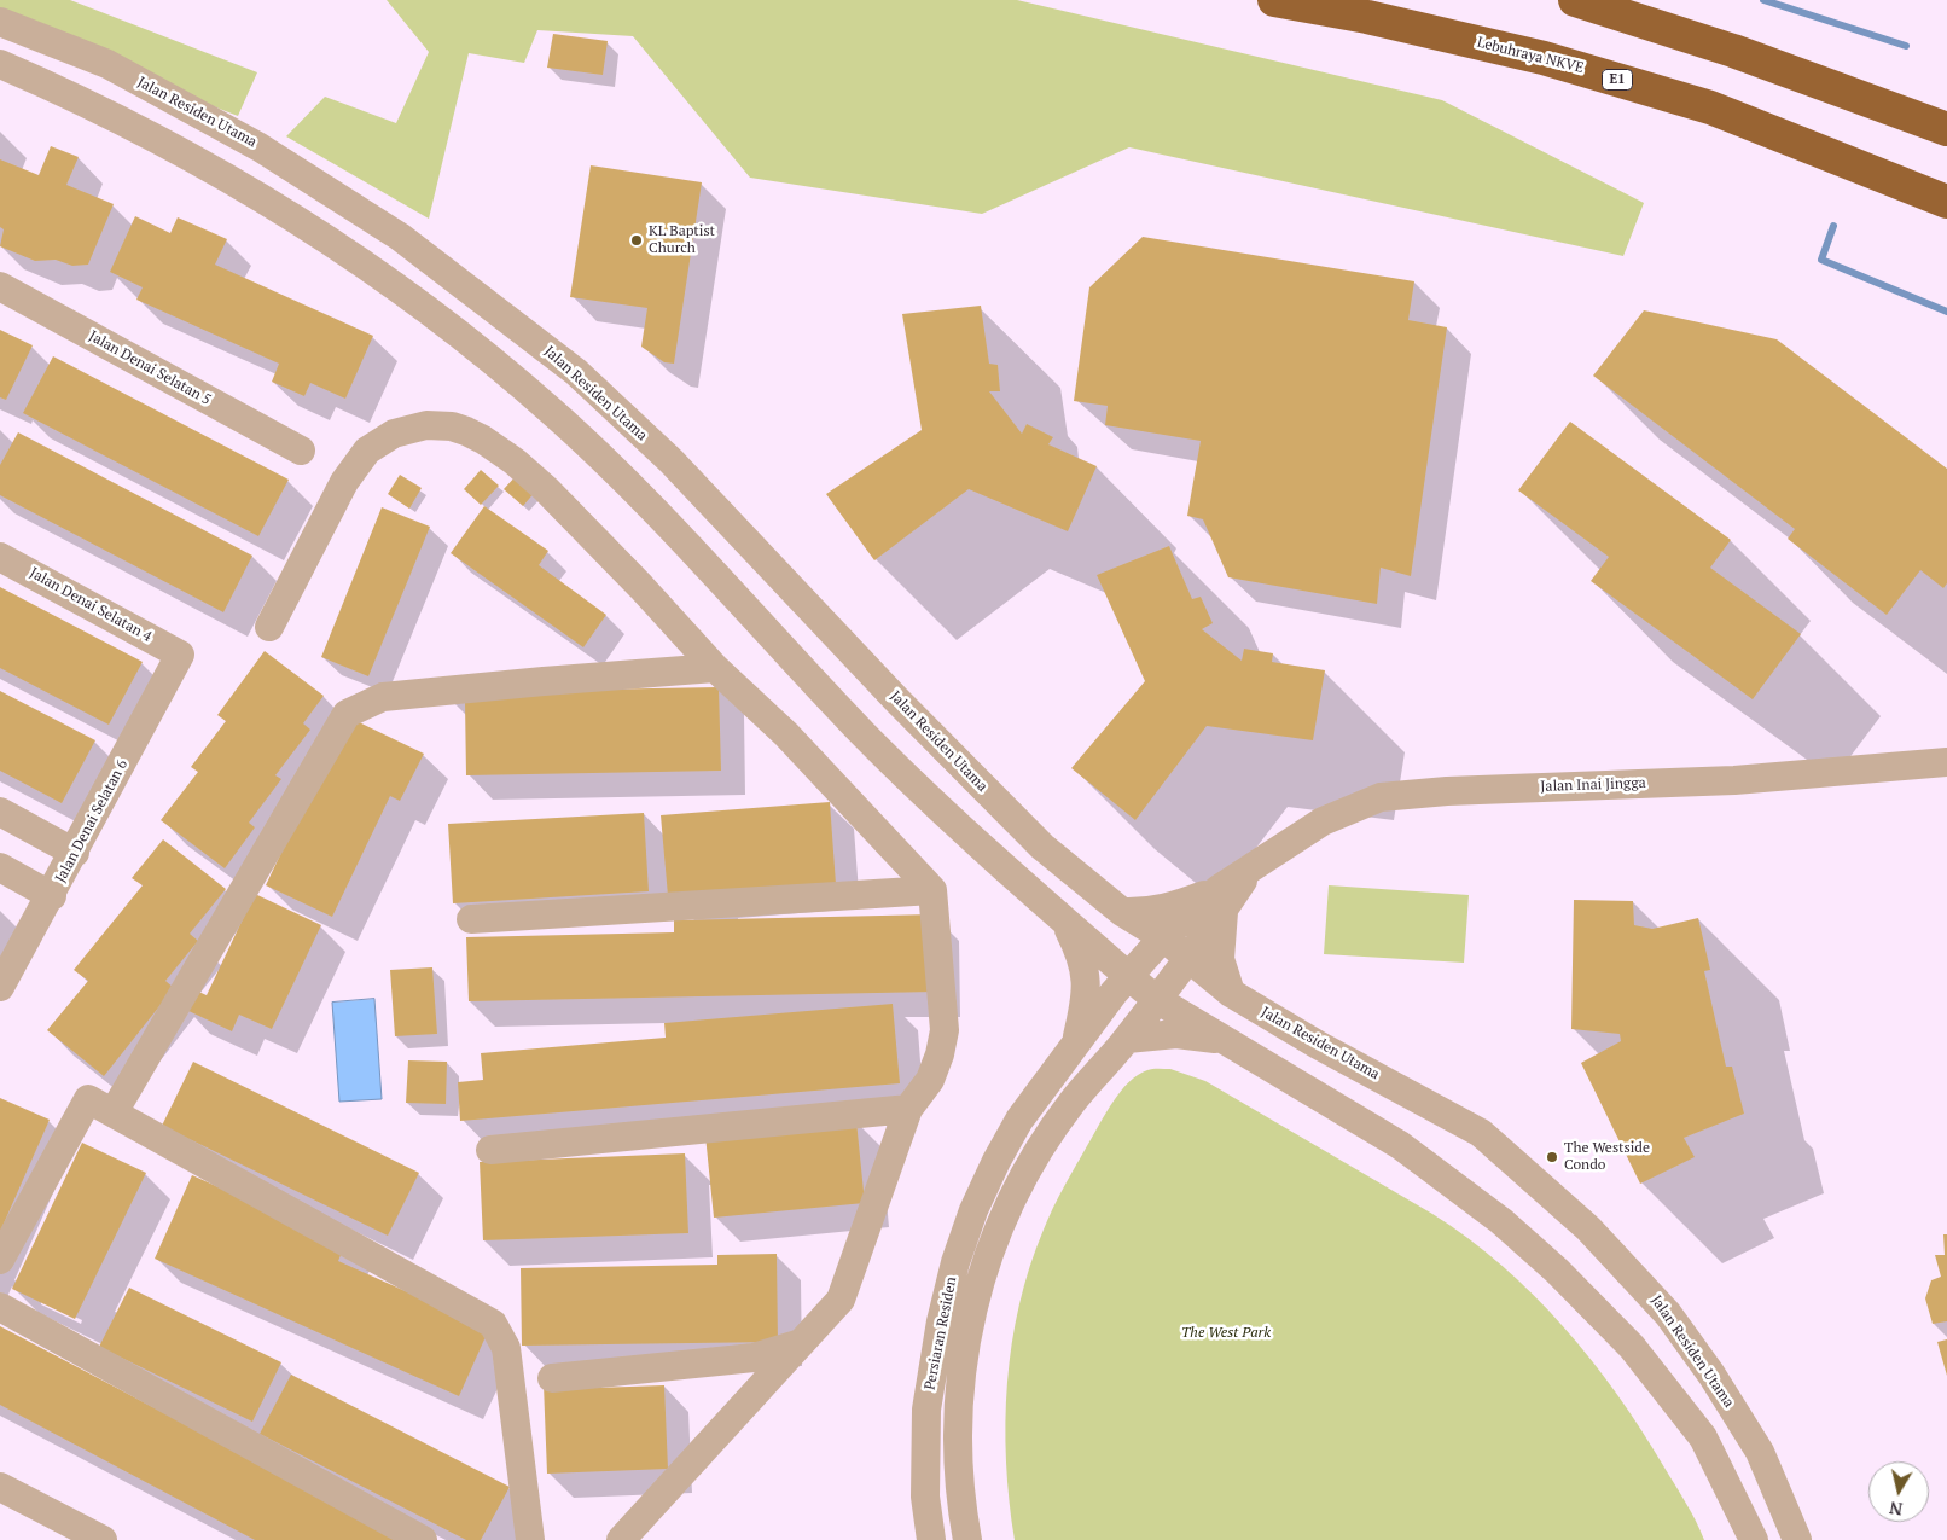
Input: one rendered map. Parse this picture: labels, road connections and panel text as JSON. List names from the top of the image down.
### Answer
{
  "streets": {
    "highway": ["Lebuhraya NKVE", "E1"],
    "street": [
      "Jalan Residen Utama",
      "Jalan Denai Selatan 5",
      "Jalan Denai Selatan 4",
      "Jalan Inai Jingga",
      "Jalan Denai Selatan 6",
      "Persiaran Residen"
    ]
  },
  "crossings": [
    ["Jalan Residen Utama", "Jalan Inai Jingga"],
    ["Jalan Residen Utama", "Persiaran Residen"],
    ["Jalan Denai Selatan 4", "Jalan Denai Selatan 6"],
    ["Jalan Inai Jingga", "Persiaran Residen"]
  ],
  "parks": ["The West Park"],
  "places": ["KL Baptist Church", "The Westside Condo"],
  "north": "bottom"
}
